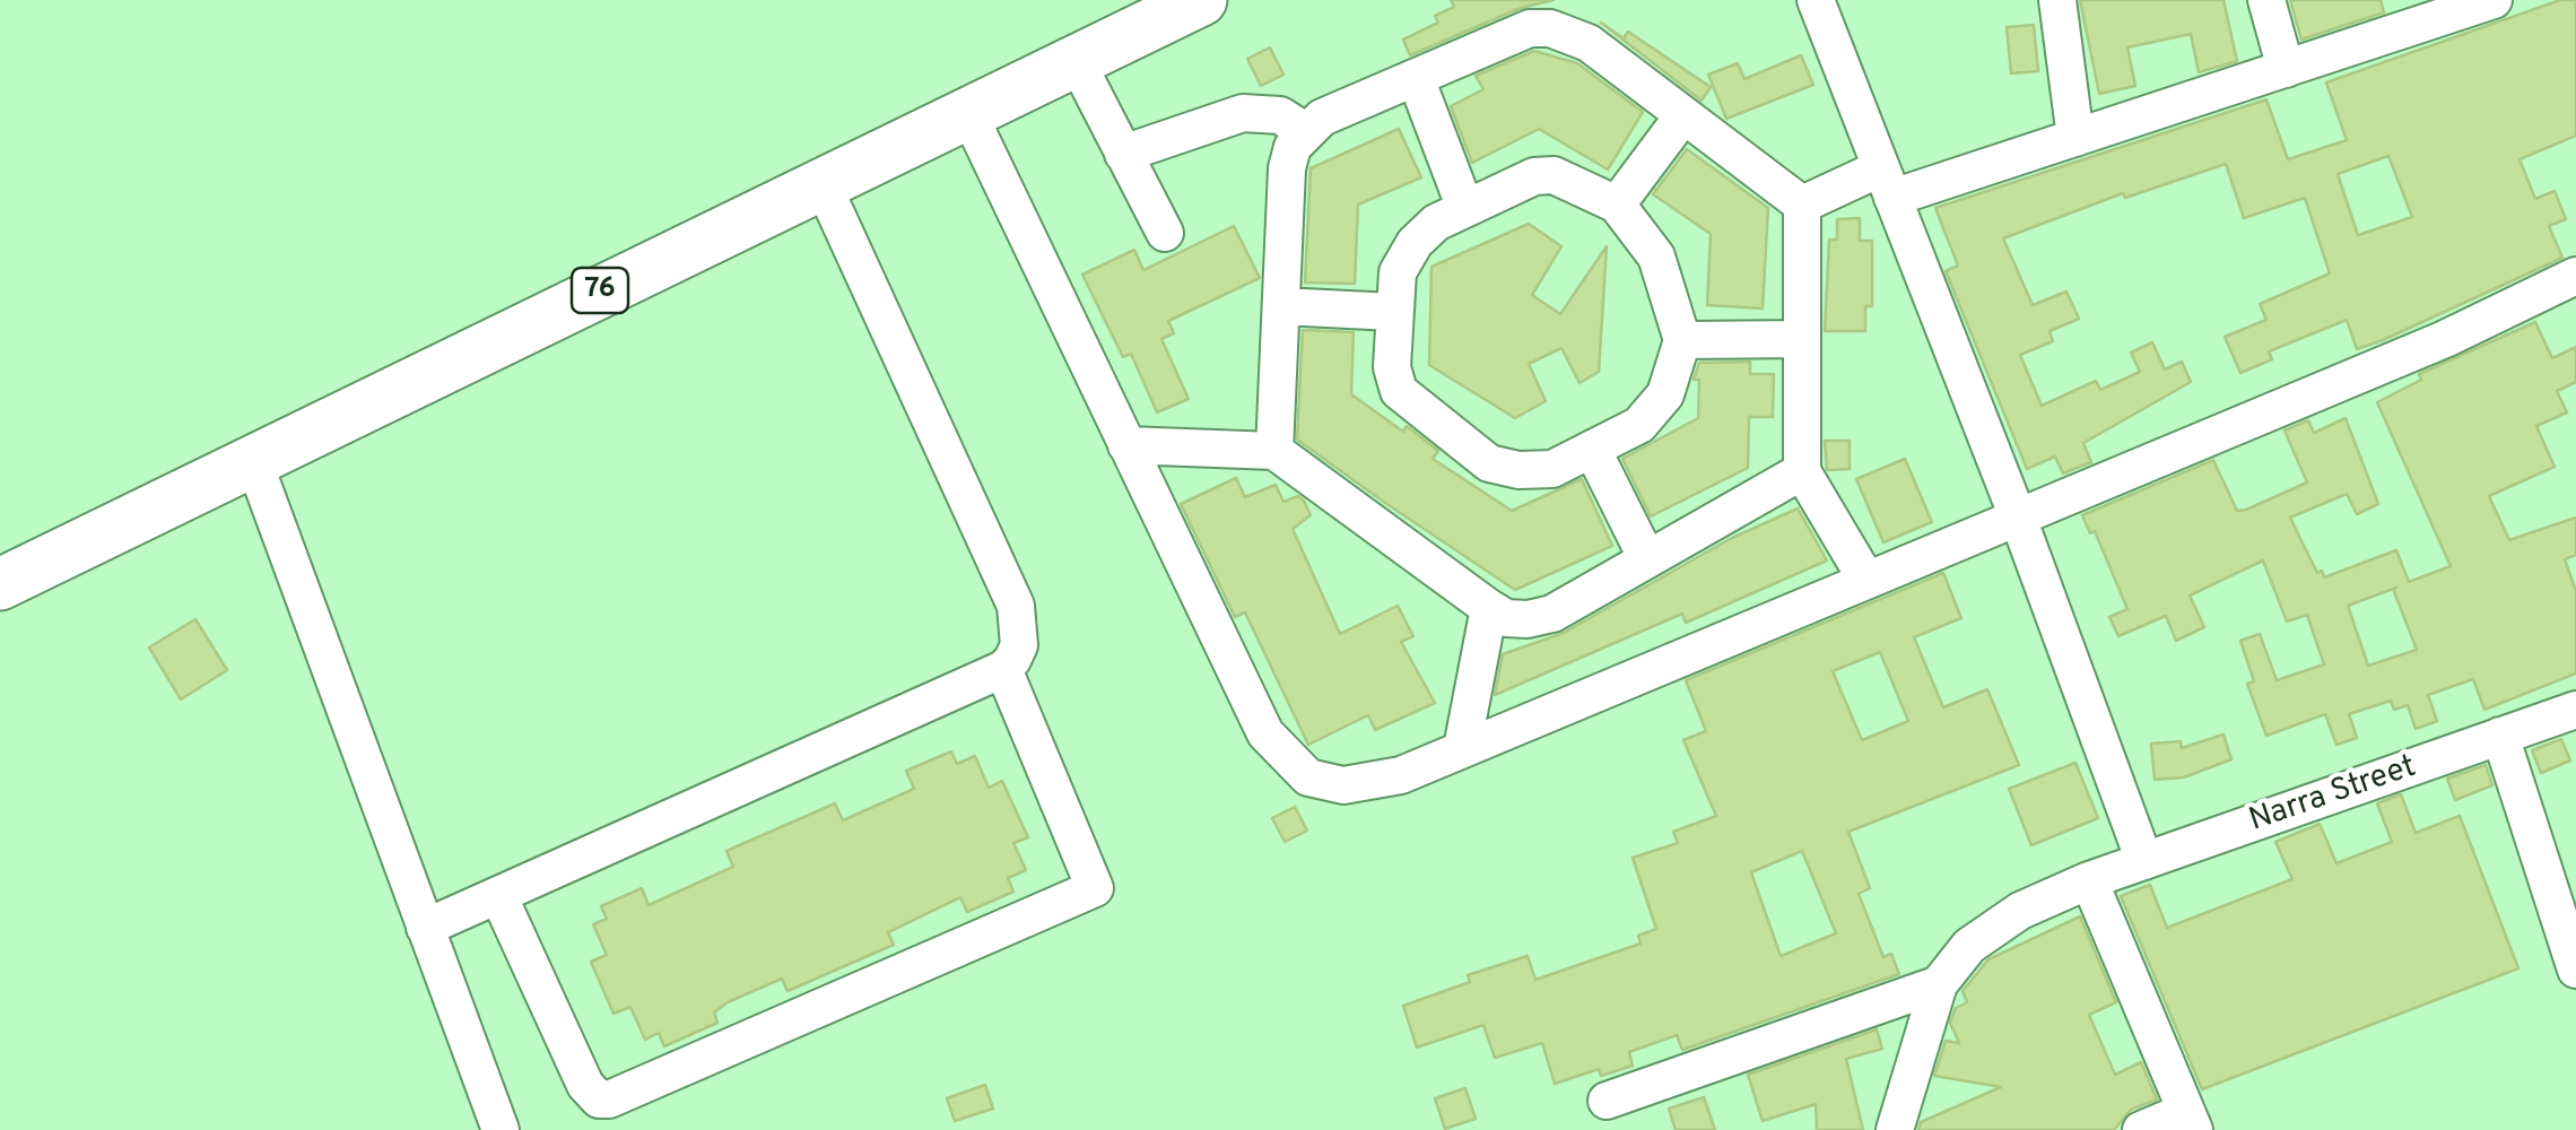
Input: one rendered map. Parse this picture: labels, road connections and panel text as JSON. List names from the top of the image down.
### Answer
{
  "streets": {
    "highway": ["76"],
    "street": ["Narra Street"]
  }
}
